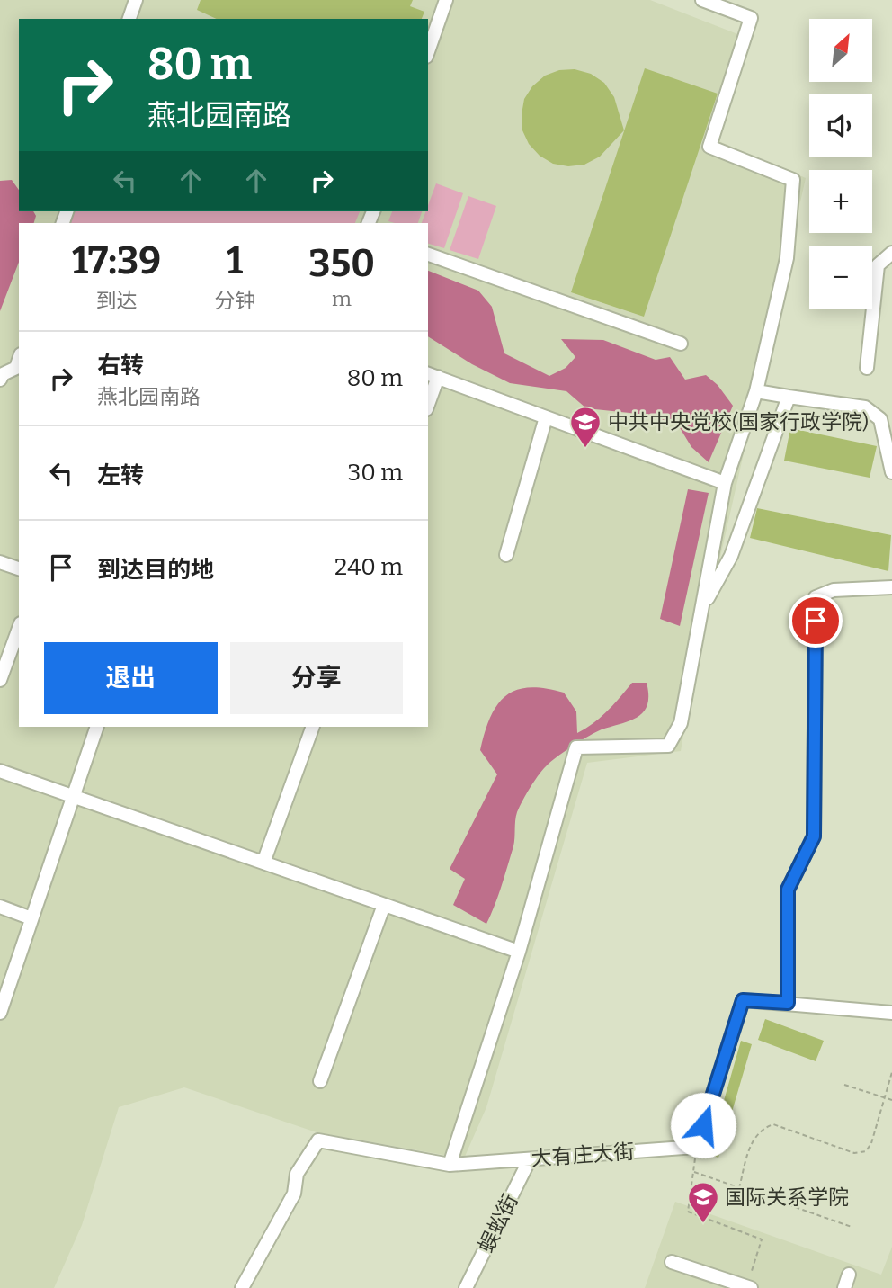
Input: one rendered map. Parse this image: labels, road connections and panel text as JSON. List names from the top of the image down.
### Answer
{
  "streets": {
    "street": ["大有庄大街", "蜈蚣街"]
  },
  "crossings": [
    ["大有庄大街", "蜈蚣街"]
  ],
  "places": {
    "school or university": ["中共中央党校(国家行政学院)", "国际关系学院"]
  },
  "north": "top right",
  "page": {
    "map_buttons": ["+", "−"],
    "turn": ["80 m", "燕北园南路"],
    "eta": [
      "17:39",
      "到达",
      "1",
      "分钟",
      "350",
      "m"
    ],
    "list": [
      {
        "name": "右转",
        "note": "燕北园南路",
        "value": "80 m"
      },
      {
        "name": "左转",
        "value": "30 m"
      },
      {
        "name": "到达目的地",
        "value": "240 m"
      }
    ],
    "buttons": ["退出", "分享"]
  }
}
